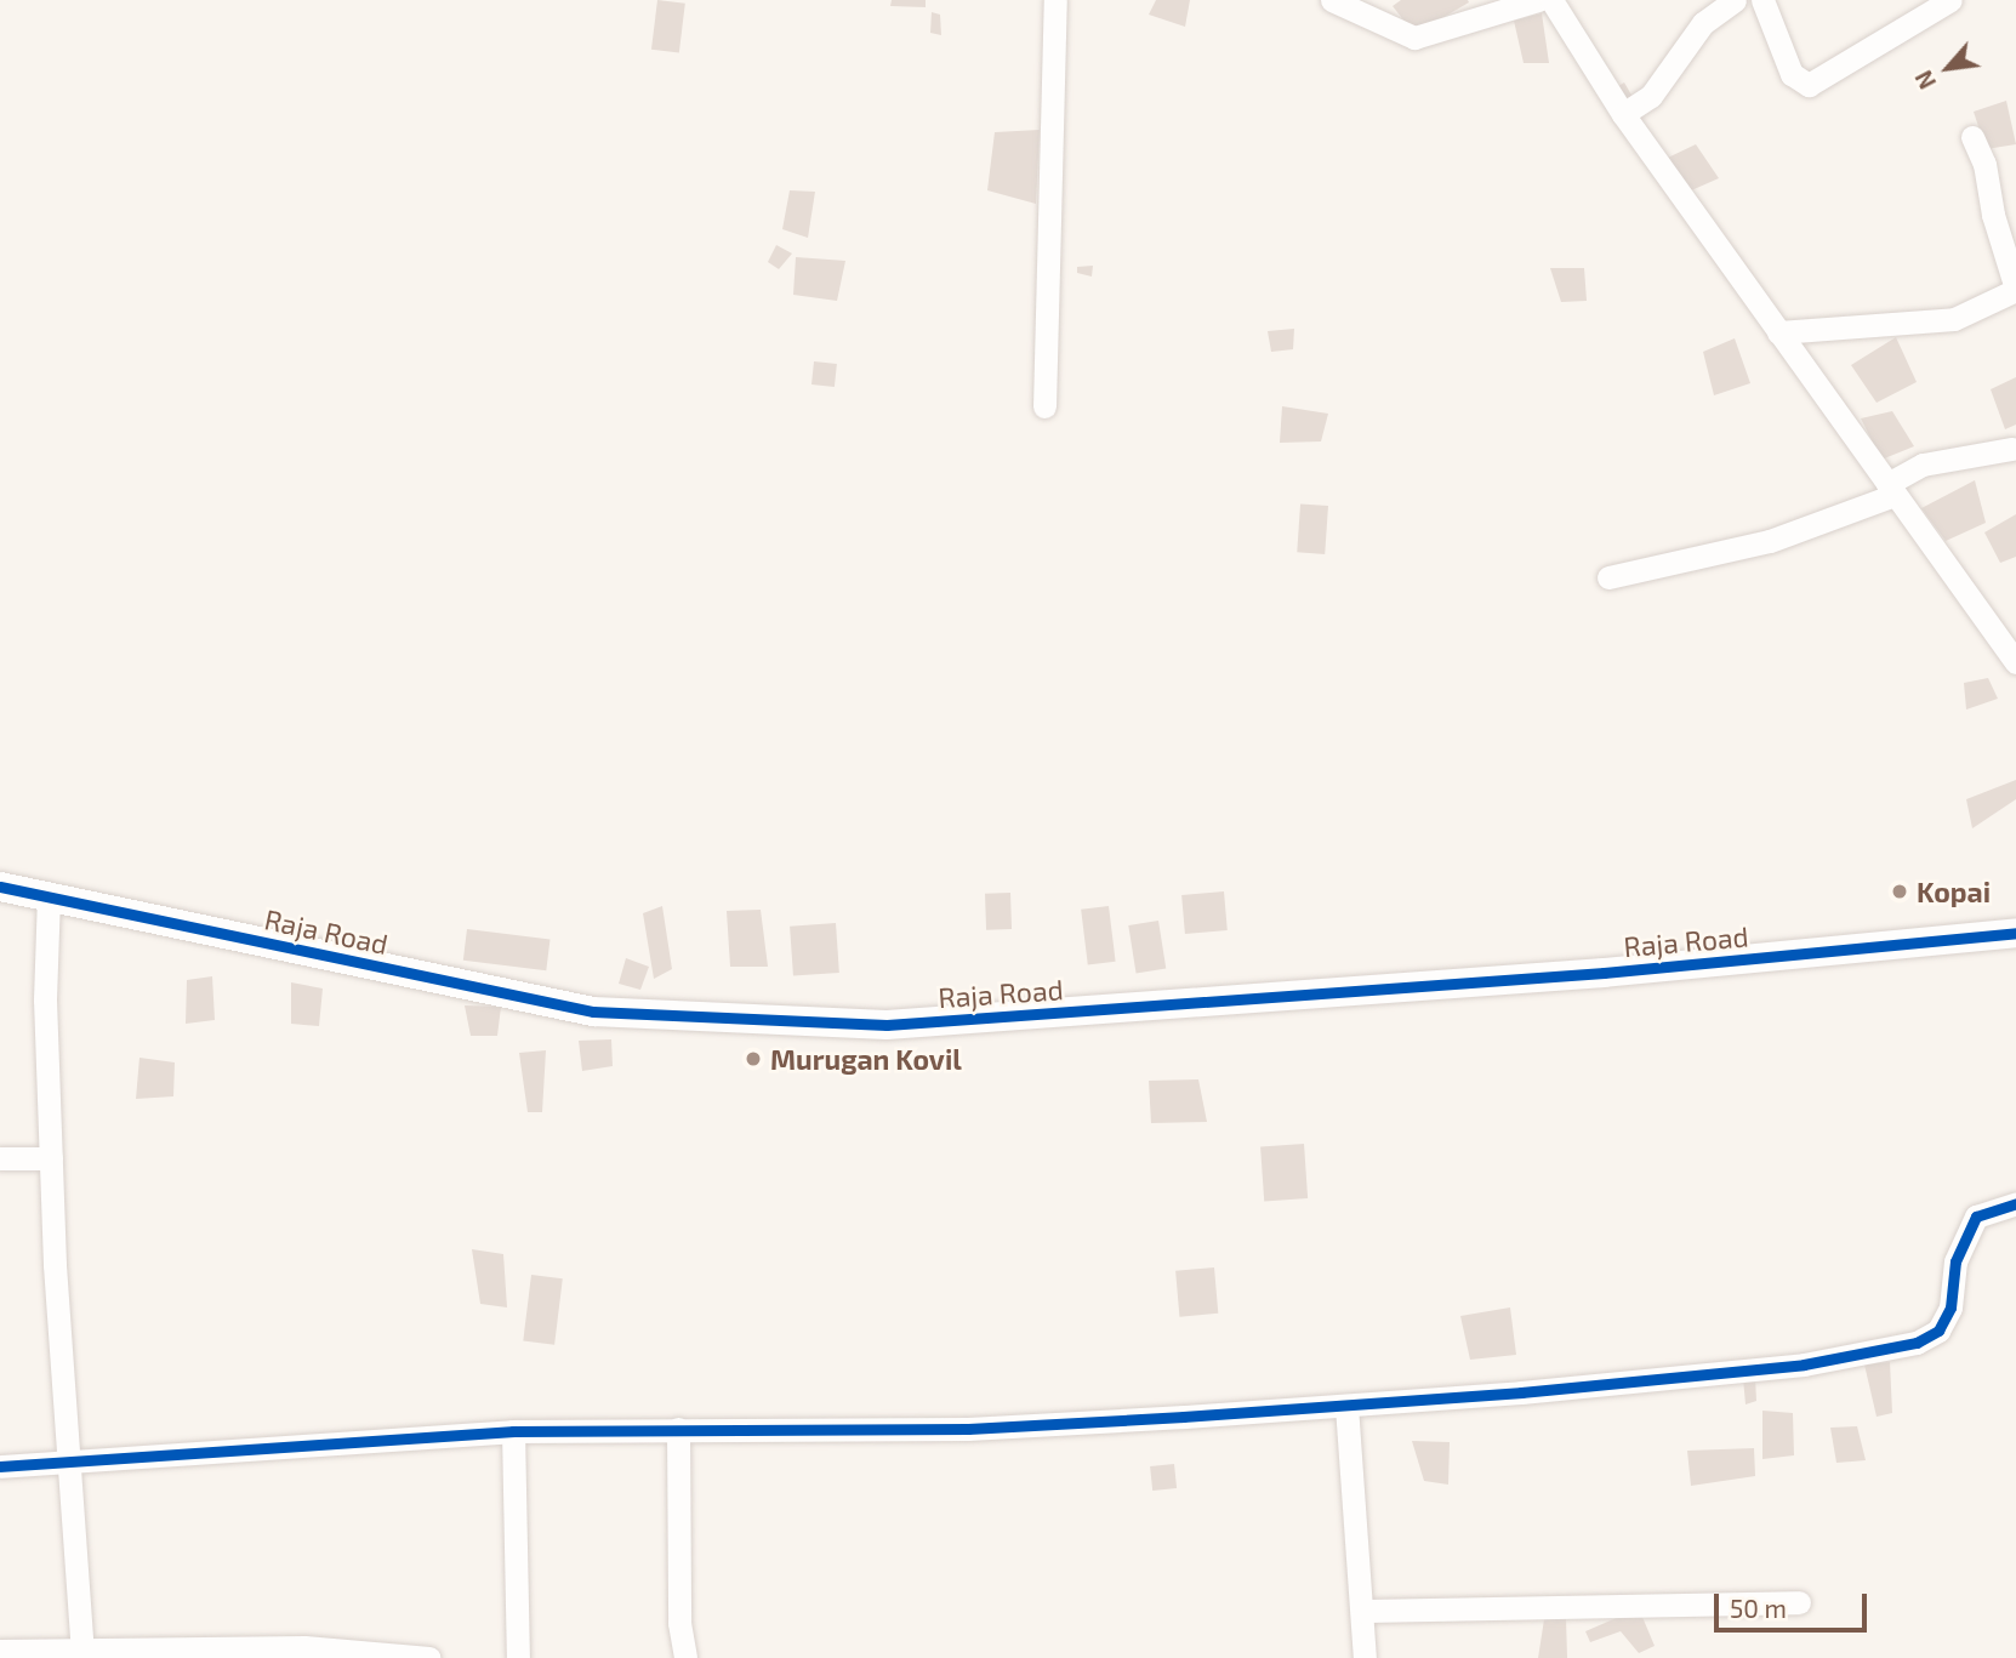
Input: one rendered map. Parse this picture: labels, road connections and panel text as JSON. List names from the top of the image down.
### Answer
{
  "streets": {
    "street": ["Raja Road"]
  },
  "places": ["Kopai", "Murugan Kovil"],
  "scale_bar": "50 m",
  "north": "bottom left"
}
